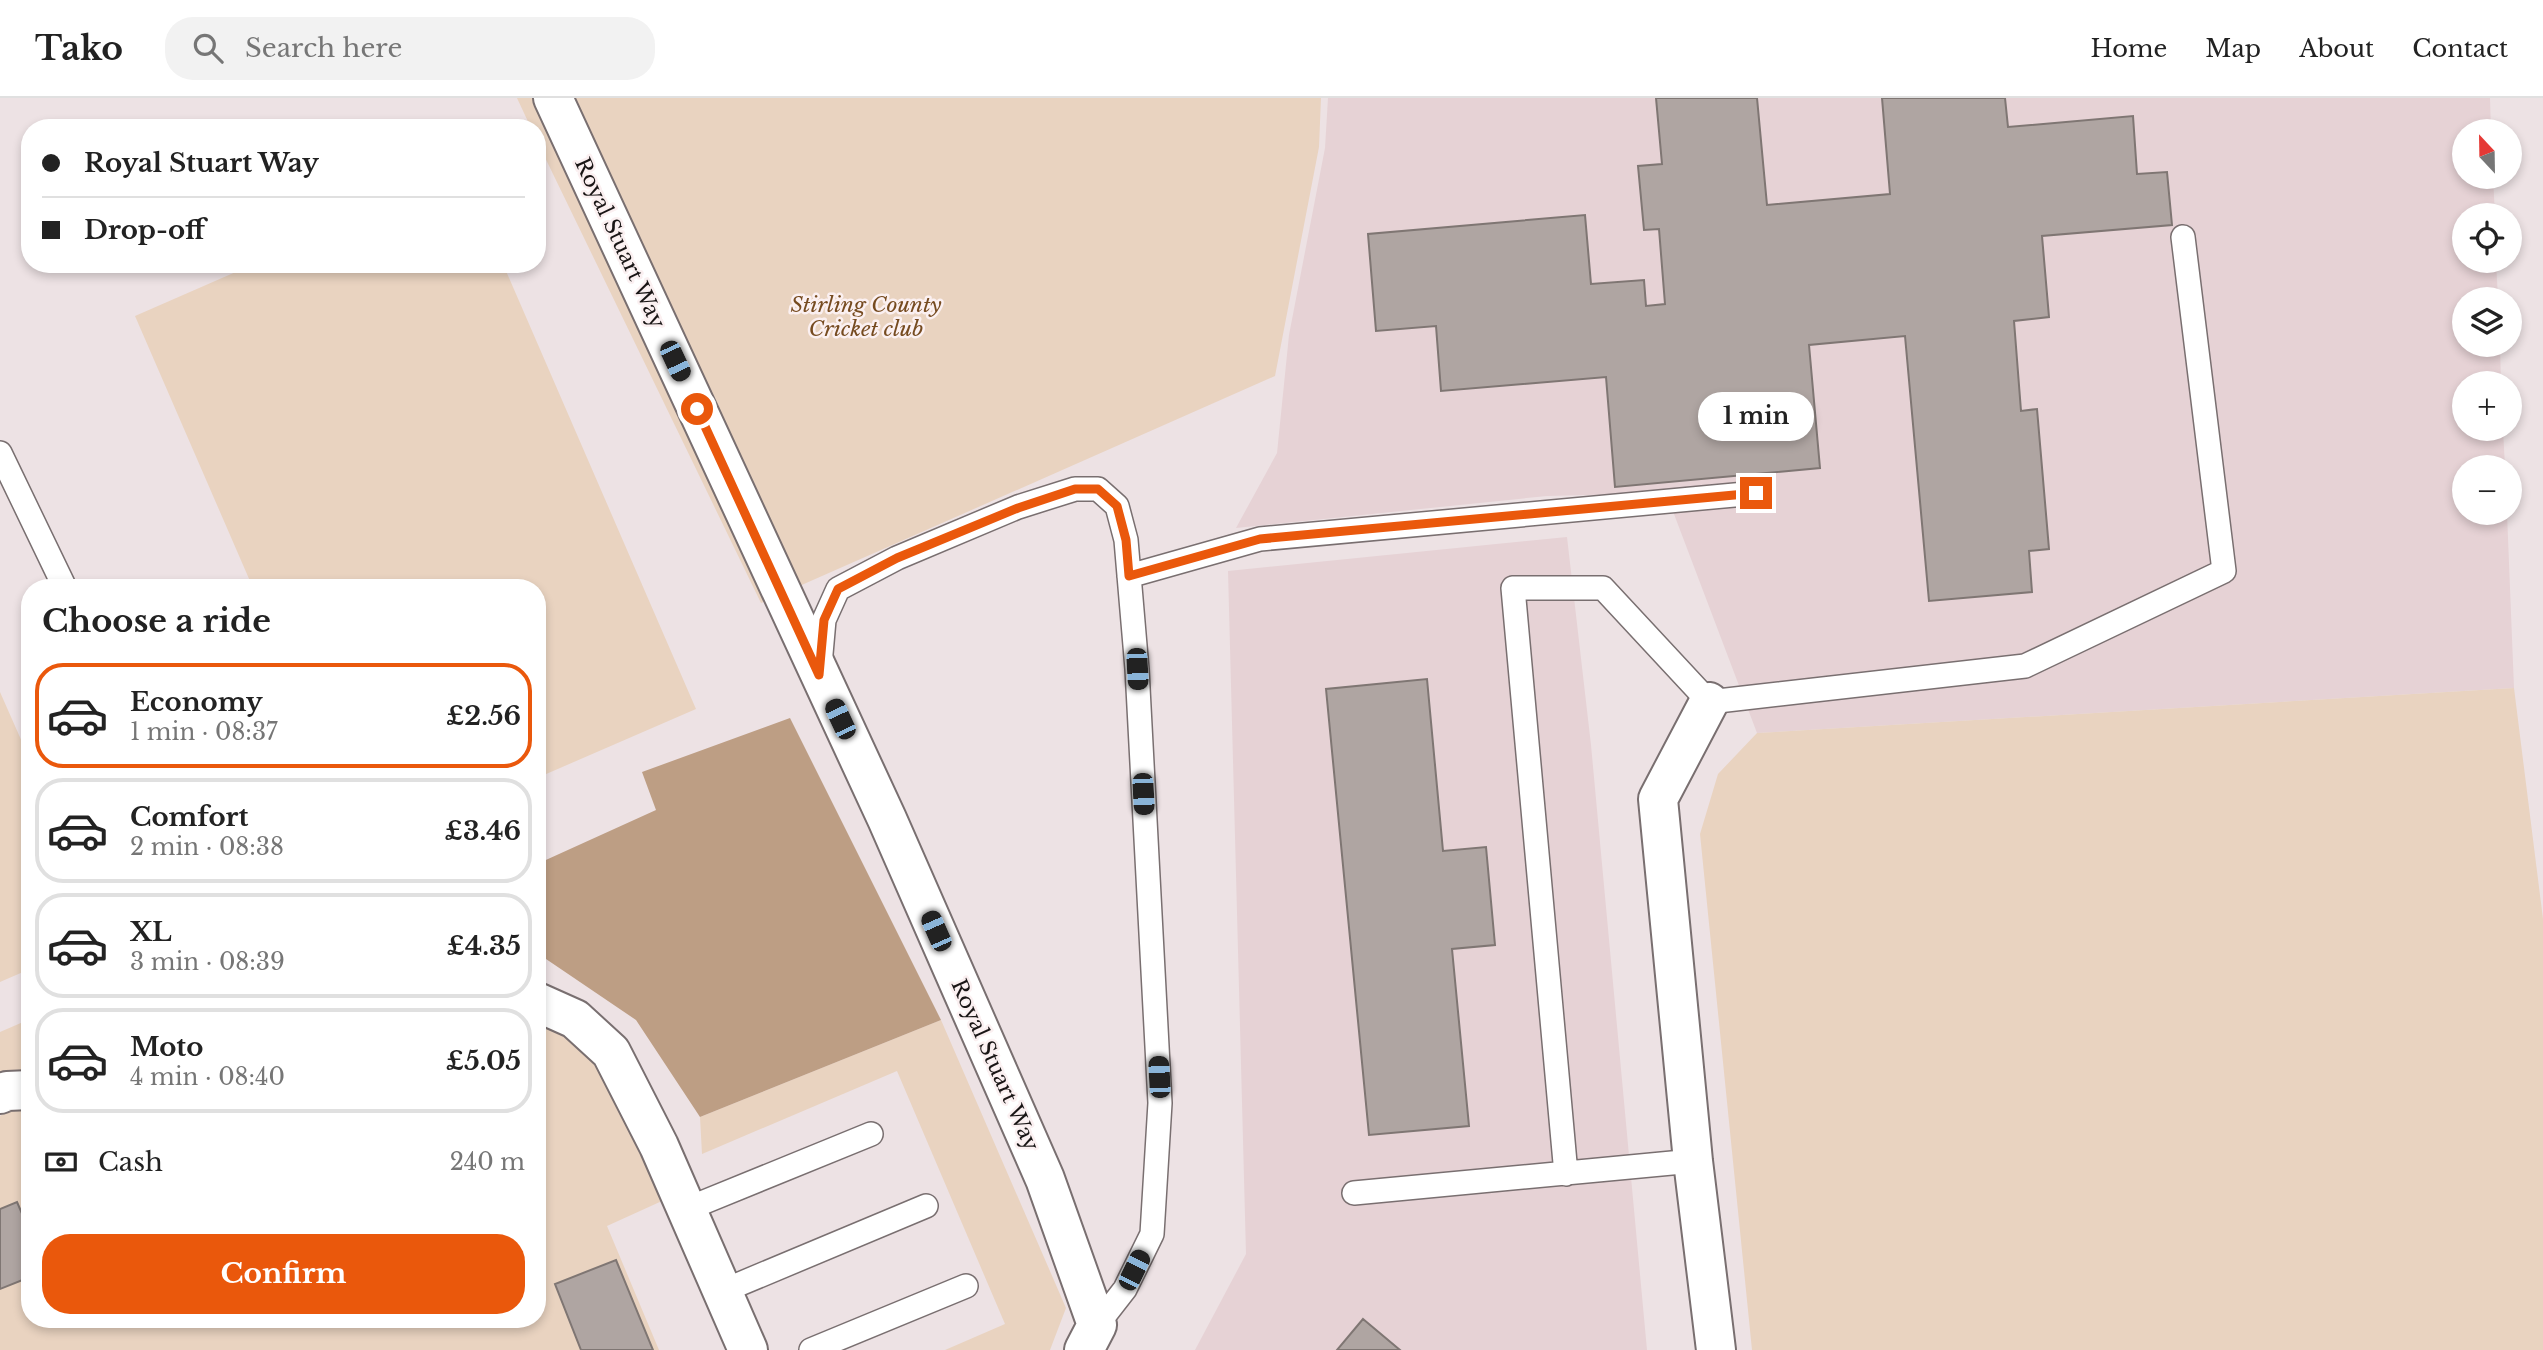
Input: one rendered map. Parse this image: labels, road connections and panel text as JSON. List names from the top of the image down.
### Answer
{
  "streets": {
    "street": ["Royal Stuart Way"]
  },
  "parks": ["Stirling County Cricket club"],
  "north": "top",
  "page": {
    "header": "Tako",
    "search": "Search here",
    "nav": [
      "Home",
      "Map",
      "About",
      "Contact"
    ],
    "map_buttons": ["+", "−"],
    "banner": ["Royal Stuart Way", "Drop-off"],
    "bubble": "1 min",
    "heading": "Choose a ride",
    "list": [
      {
        "name": "Economy",
        "note": "1 min · 08:37",
        "value": "£2.56"
      },
      {
        "name": "Comfort",
        "note": "2 min · 08:38",
        "value": "£3.46"
      },
      {
        "name": "XL",
        "note": "3 min · 08:39",
        "value": "£4.35"
      },
      {
        "name": "Moto",
        "note": "4 min · 08:40",
        "value": "£5.05"
      }
    ],
    "pay": ["Cash", "240 m"],
    "buttons": "Confirm"
  }
}
